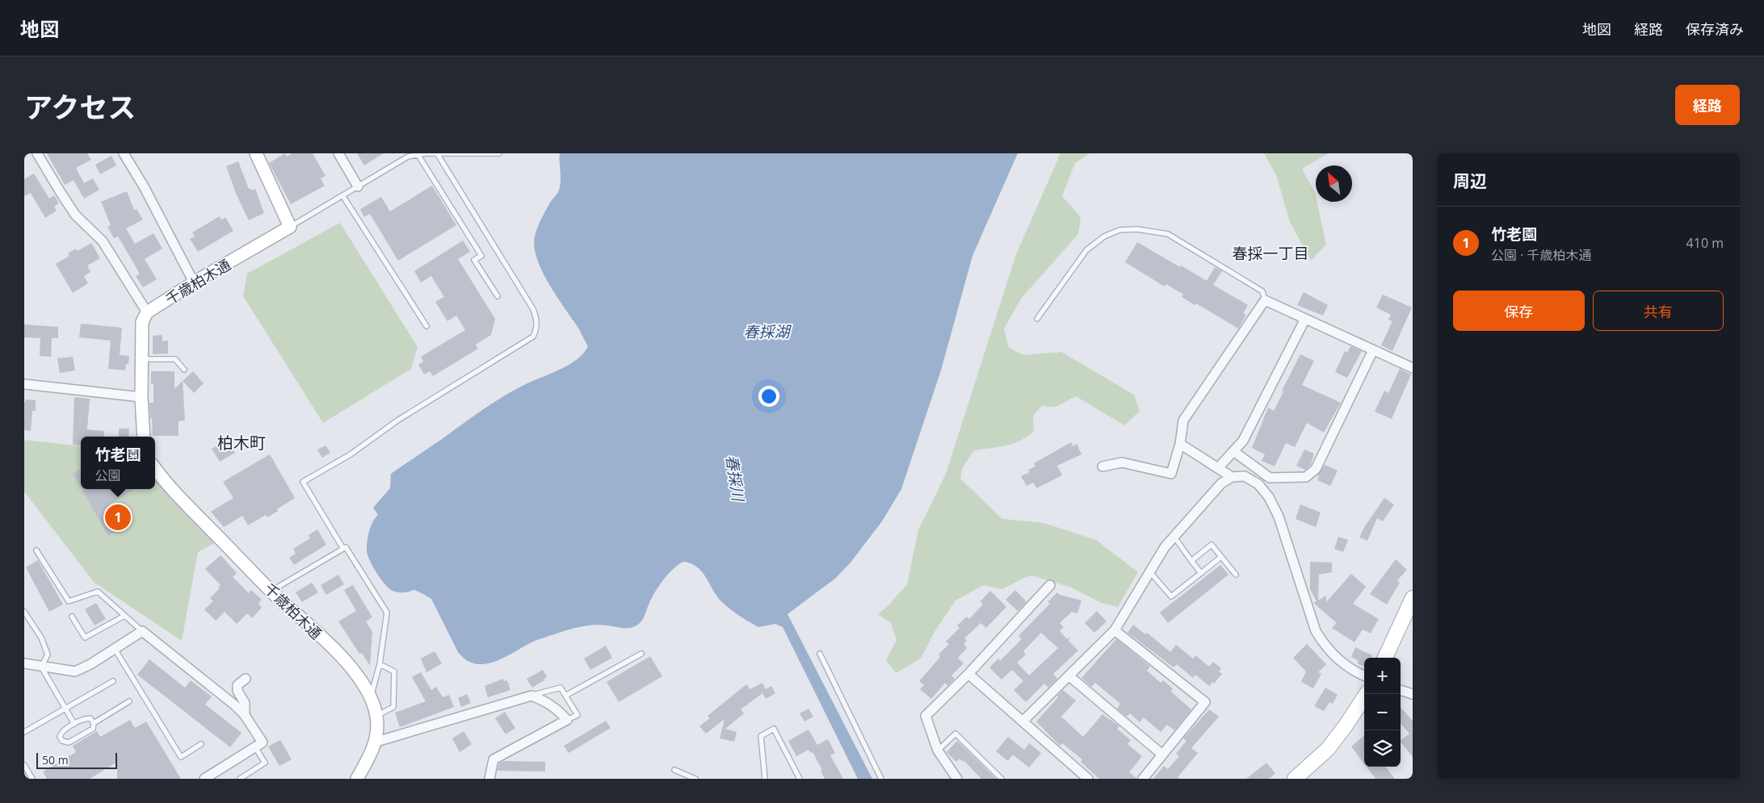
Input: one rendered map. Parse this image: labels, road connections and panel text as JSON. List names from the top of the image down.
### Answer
{
  "streets": {
    "street": ["千歳柏木通"]
  },
  "districts": ["春採一丁目", "柏木町"],
  "water": ["春採湖", "春採川"],
  "scale_bar": "50 m",
  "north": "top left",
  "page": {
    "header": "地図",
    "nav": ["地図", "経路", "保存済み"],
    "title": "アクセス",
    "buttons": [
      "経路",
      ["保存", "共有"]
    ],
    "heading": "周辺",
    "list": [
      {
        "mark": "1",
        "name": "竹老園",
        "note": "公園 · 千歳柏木通",
        "value": "410 m"
      }
    ],
    "popup": ["竹老園", "公園"],
    "pins": "1",
    "map_buttons": ["+", "−"],
    "scale": "50 m"
  }
}
